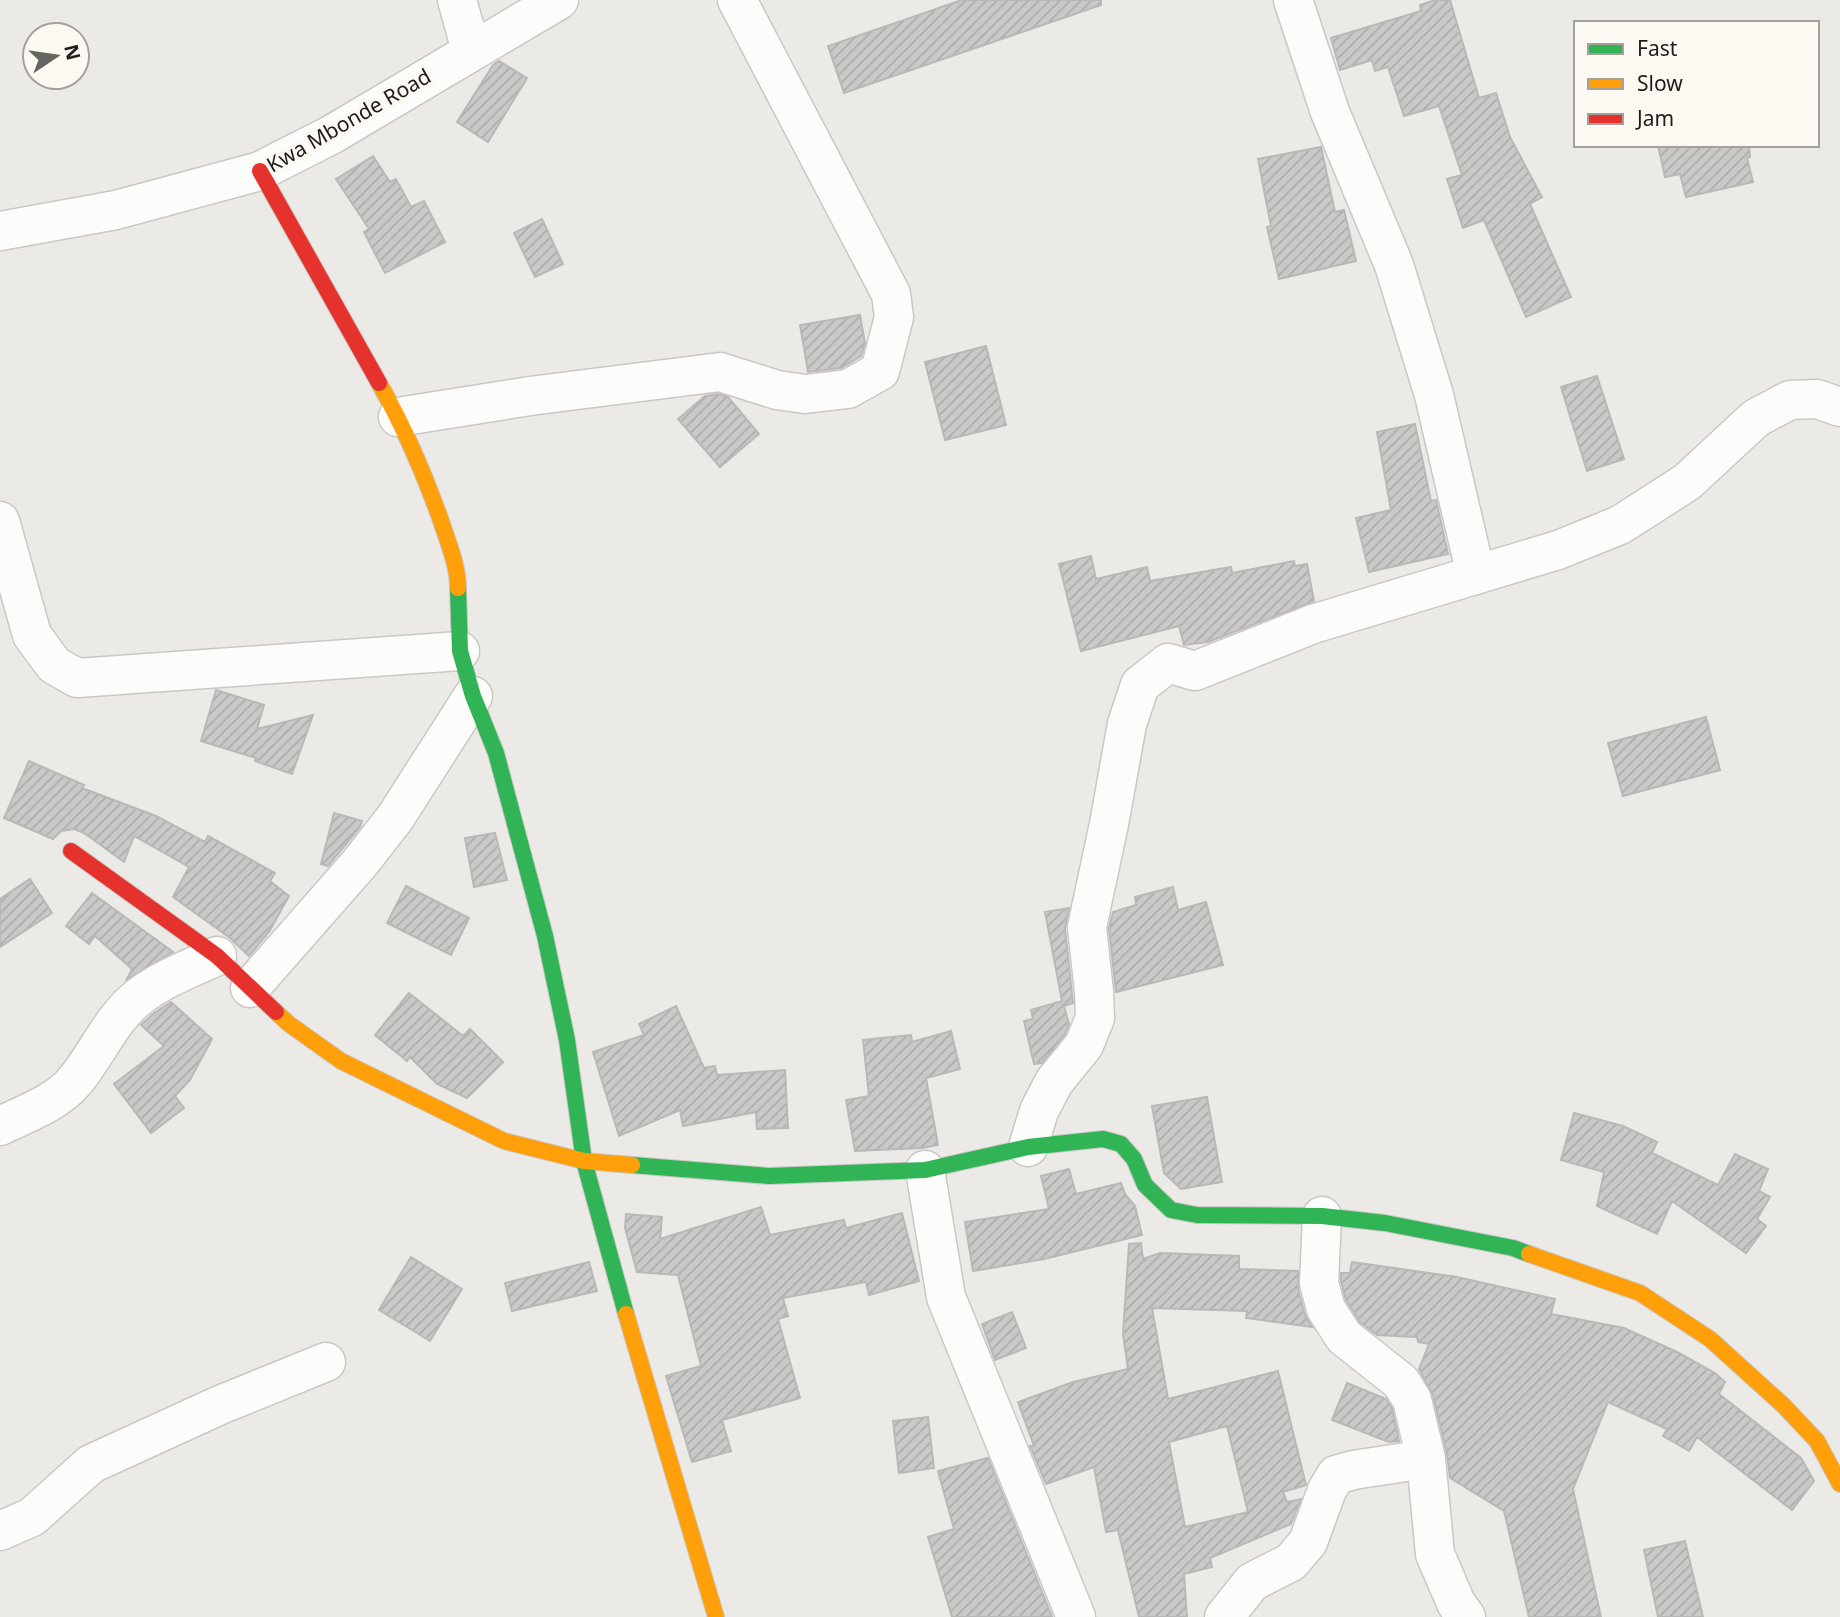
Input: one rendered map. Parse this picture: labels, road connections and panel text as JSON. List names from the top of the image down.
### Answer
{
  "streets": {
    "street": ["Kwa Mbonde Road"]
  },
  "legend": ["Fast", "Slow", "Jam"],
  "north": "right"
}
